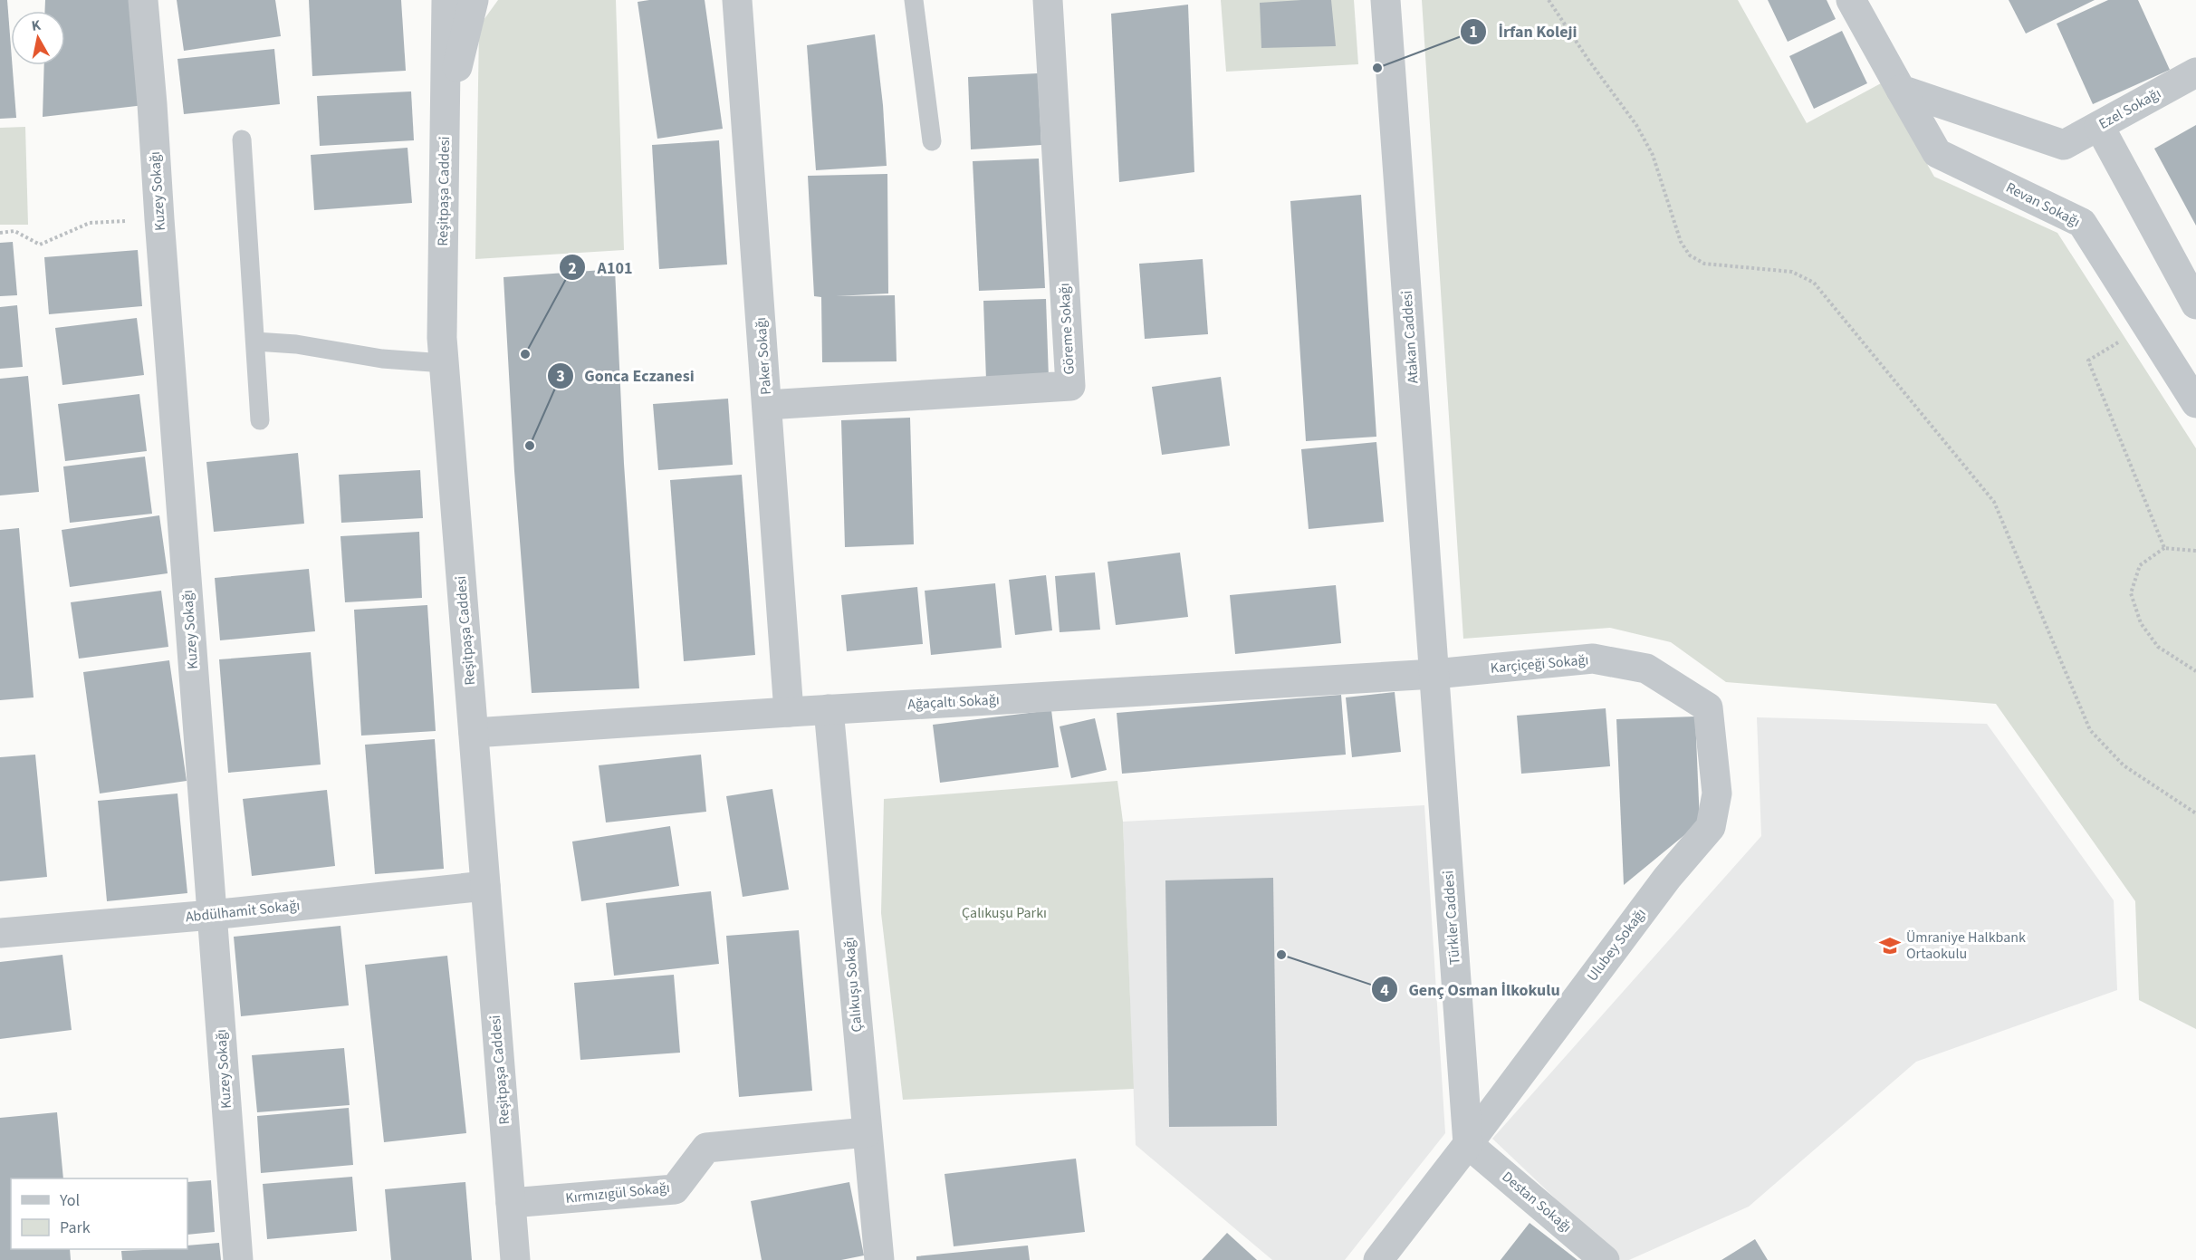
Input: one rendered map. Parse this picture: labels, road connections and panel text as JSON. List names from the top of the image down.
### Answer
{
  "streets": {
    "street": [
      "Ezel Sokağı",
      "Kuzey Sokağı",
      "Reşitpaşa Caddesi",
      "Revan Sokağı",
      "Göreme Sokağı",
      "Atakan Caddesi",
      "Paker Sokağı",
      "Karçiçeği Sokağı",
      "Ağaçaltı Sokağı",
      "Abdülhamit Sokağı",
      "Türkler Caddesi",
      "Ulubey Sokağı",
      "Çalıkuşu Sokağı",
      "Kırmızıgül Sokağı",
      "Destan Sokağı"
    ]
  },
  "crossings": [
    ["Ezel Sokağı", "Revan Sokağı"],
    ["Kuzey Sokağı", "Abdülhamit Sokağı"],
    ["Reşitpaşa Caddesi", "Ağaçaltı Sokağı"],
    ["Reşitpaşa Caddesi", "Abdülhamit Sokağı"],
    ["Reşitpaşa Caddesi", "Kırmızıgül Sokağı"],
    ["Göreme Sokağı", "Paker Sokağı"],
    ["Atakan Caddesi", "Karçiçeği Sokağı"],
    ["Atakan Caddesi", "Ağaçaltı Sokağı"],
    ["Atakan Caddesi", "Türkler Caddesi"],
    ["Paker Sokağı", "Ağaçaltı Sokağı"],
    ["Karçiçeği Sokağı", "Ağaçaltı Sokağı"],
    ["Karçiçeği Sokağı", "Türkler Caddesi"],
    ["Karçiçeği Sokağı", "Ulubey Sokağı"],
    ["Ağaçaltı Sokağı", "Türkler Caddesi"],
    ["Ağaçaltı Sokağı", "Çalıkuşu Sokağı"],
    ["Türkler Caddesi", "Ulubey Sokağı"],
    ["Türkler Caddesi", "Destan Sokağı"],
    ["Ulubey Sokağı", "Destan Sokağı"],
    ["Çalıkuşu Sokağı", "Kırmızıgül Sokağı"]
  ],
  "parks": ["Çalıkuşu Parkı"],
  "places": {
    "other": [
      "İrfan Koleji",
      "A101",
      "Gonca Eczanesi",
      "Genç Osman İlkokulu"
    ],
    "school or university": ["Ümraniye Halkbank Ortaokulu"]
  },
  "legend": ["Yol", "Park"],
  "north": "top"
}
